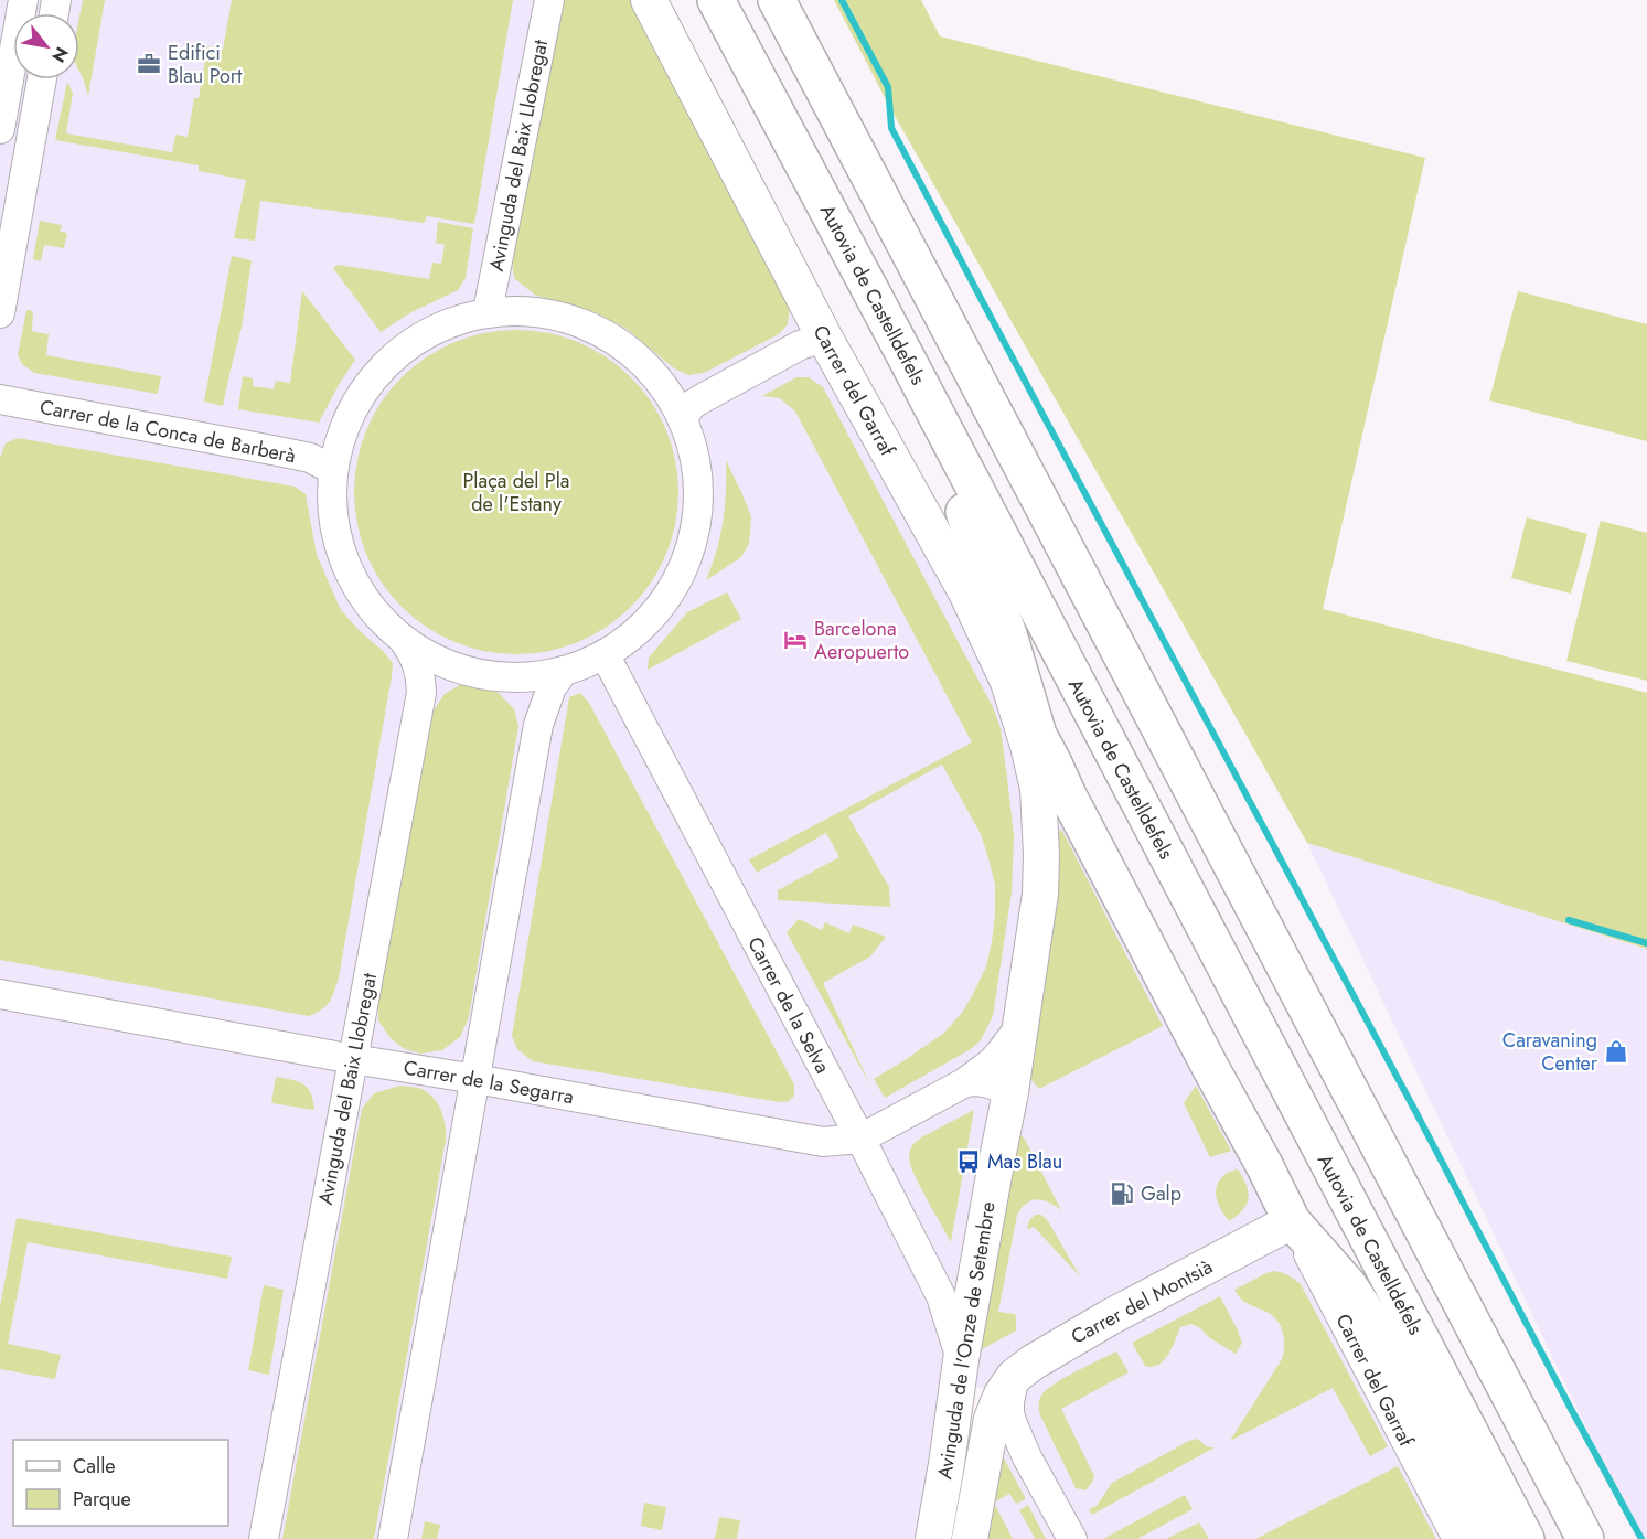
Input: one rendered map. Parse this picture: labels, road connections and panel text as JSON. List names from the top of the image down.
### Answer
{
  "streets": {
    "highway": ["Autovia de Castelldefels"],
    "main road": ["Carrer del Garraf", "Carrer del Montsià", "Avinguda de l'Onze de Setembre"],
    "street": [
      "Avinguda del Baix Llobregat",
      "Carrer de la Conca de Barberà",
      "Carrer de la Selva",
      "Carrer de la Segarra"
    ]
  },
  "crossings": [
    ["Avinguda del Baix Llobregat", "Carrer de la Segarra"],
    ["Carrer del Garraf", "Carrer del Montsià"],
    ["Carrer del Garraf", "Avinguda de l'Onze de Setembre"],
    ["Carrer de la Selva", "Carrer de la Segarra"],
    ["Carrer de la Selva", "Avinguda de l'Onze de Setembre"],
    ["Carrer de la Segarra", "Avinguda de l'Onze de Setembre"],
    ["Carrer del Montsià", "Avinguda de l'Onze de Setembre"]
  ],
  "parks": ["Plaça del Pla de l'Estany"],
  "places": {
    "office": ["Edifici Blau Port"],
    "hotel": ["Barcelona Aeropuerto"],
    "shop": ["Caravaning Center"],
    "bus stop": ["Mas Blau"],
    "fuel station": ["Galp"]
  },
  "legend": ["Calle", "Parque"],
  "north": "bottom right"
}
